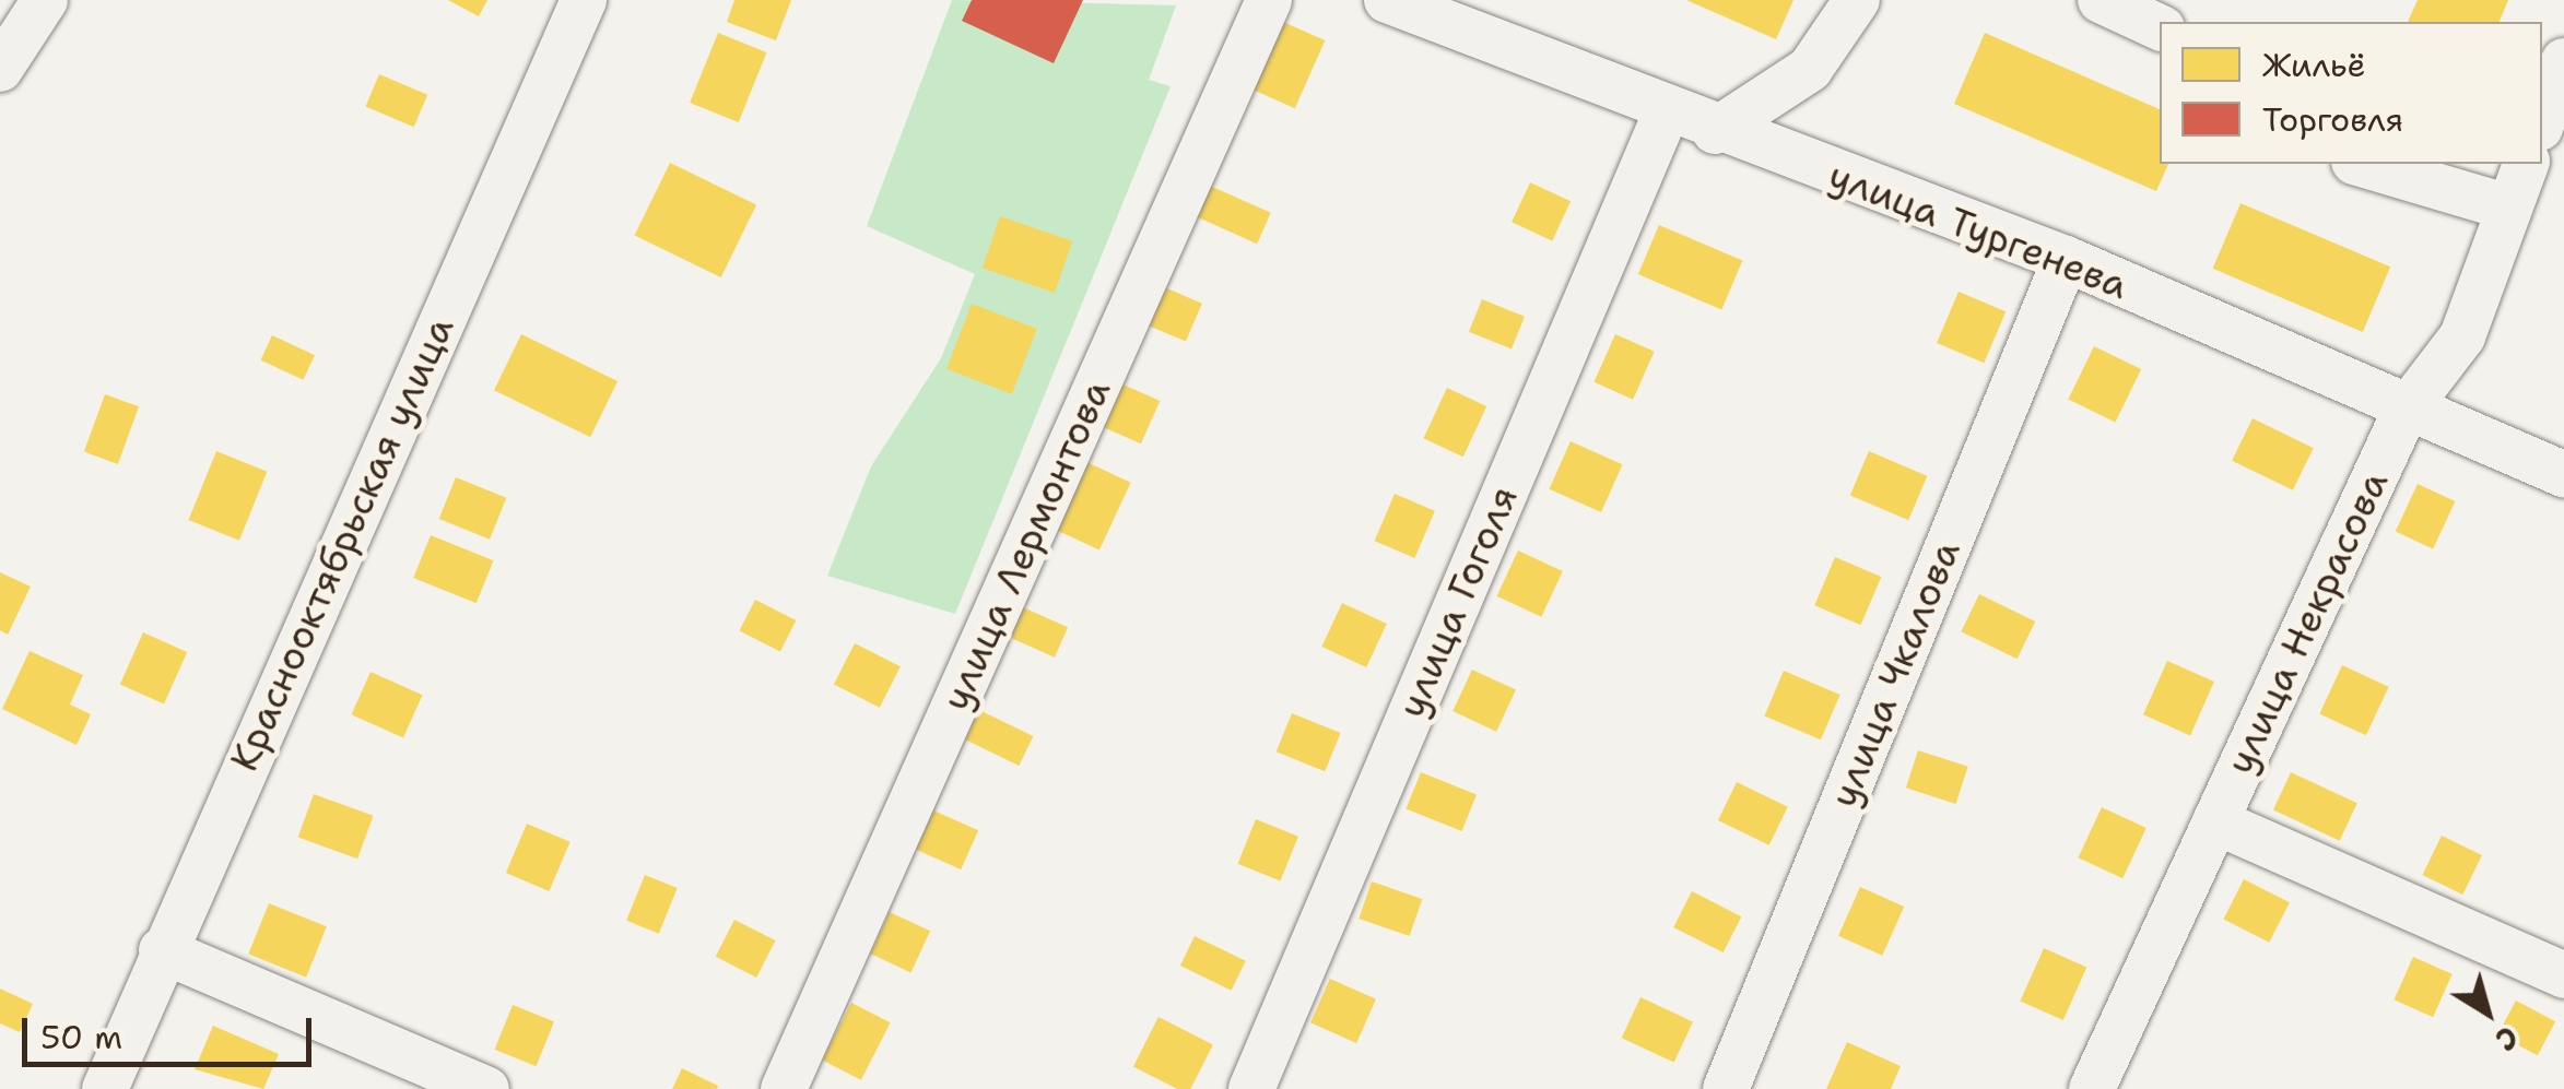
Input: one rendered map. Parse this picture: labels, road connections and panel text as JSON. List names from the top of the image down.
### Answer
{
  "streets": {
    "street": [
      "улица Тургенева",
      "Краснооктябрьская улица",
      "улица Лермонтова",
      "улица Гоголя",
      "улица Некрасова",
      "улица Чкалова"
    ]
  },
  "crossings": [
    ["улица Тургенева", "улица Гоголя"],
    ["улица Тургенева", "улица Некрасова"],
    ["улица Тургенева", "улица Чкалова"]
  ],
  "legend": ["Жильё", "Торговля"],
  "scale_bar": "50 m",
  "north": "bottom right"
}
